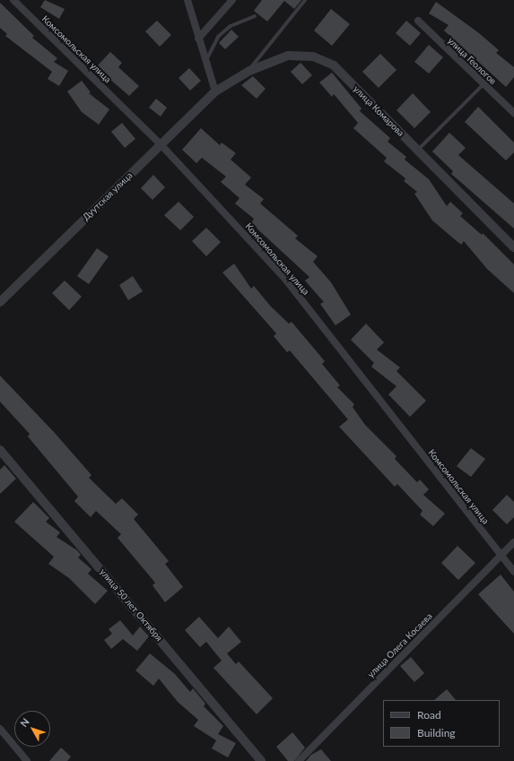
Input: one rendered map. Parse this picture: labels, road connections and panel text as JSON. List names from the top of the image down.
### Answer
{
  "streets": {
    "street": [
      "Комсомольская улица",
      "улица Геологов",
      "улица Комарова",
      "Дуутская улица",
      "улица 50 лет Октября",
      "улица Олега Косаева"
    ]
  },
  "crossings": [
    ["Комсомольская улица", "Дуутская улица"],
    ["Комсомольская улица", "улица Олега Косаева"],
    ["улица Комарова", "Дуутская улица"]
  ],
  "legend": ["Road", "Building"],
  "north": "top left"
}
